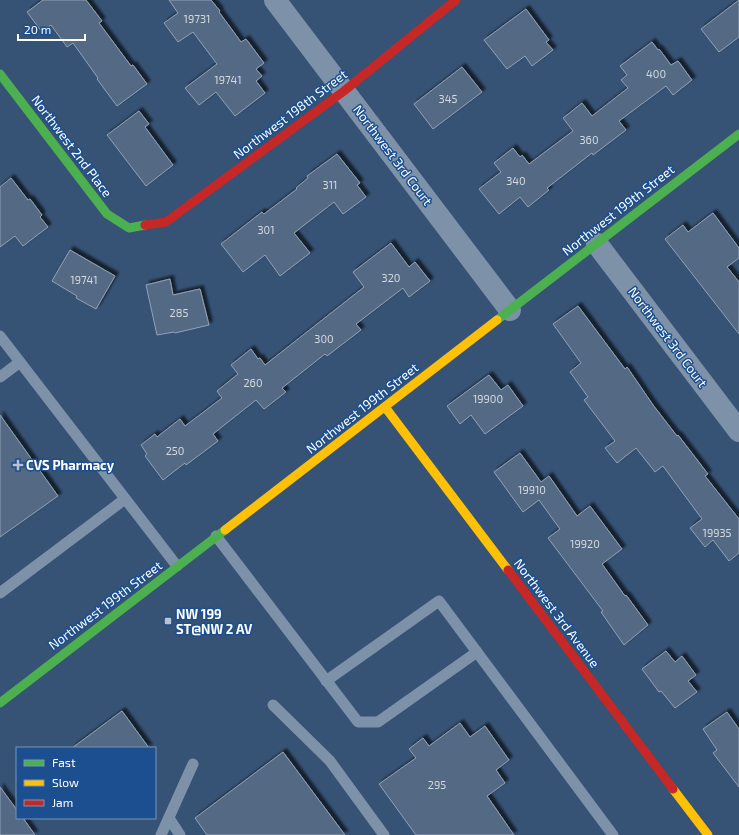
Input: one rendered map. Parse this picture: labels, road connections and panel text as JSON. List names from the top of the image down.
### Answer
{
  "streets": {
    "street": [
      "Northwest 198th Street",
      "Northwest 2nd Place",
      "Northwest 3rd Court",
      "Northwest 199th Street",
      "Northwest 3rd Avenue"
    ]
  },
  "crossings": [
    ["Northwest 198th Street", "Northwest 2nd Place"],
    ["Northwest 198th Street", "Northwest 3rd Court"],
    ["Northwest 3rd Court", "Northwest 199th Street"],
    ["Northwest 199th Street", "Northwest 3rd Avenue"]
  ],
  "places": {
    "health": ["CVS Pharmacy"],
    "transit": ["NW 199 ST@NW 2 AV"]
  },
  "house_numbers": [
    "19731",
    "400",
    "19741",
    "345",
    "360",
    "340",
    "311",
    "301",
    "320",
    "19741",
    "285",
    "300",
    "260",
    "19900",
    "250",
    "19910",
    "19935",
    "19920",
    "295"
  ],
  "legend": ["Fast", "Slow", "Jam"],
  "scale_bar": "20 m"
}
